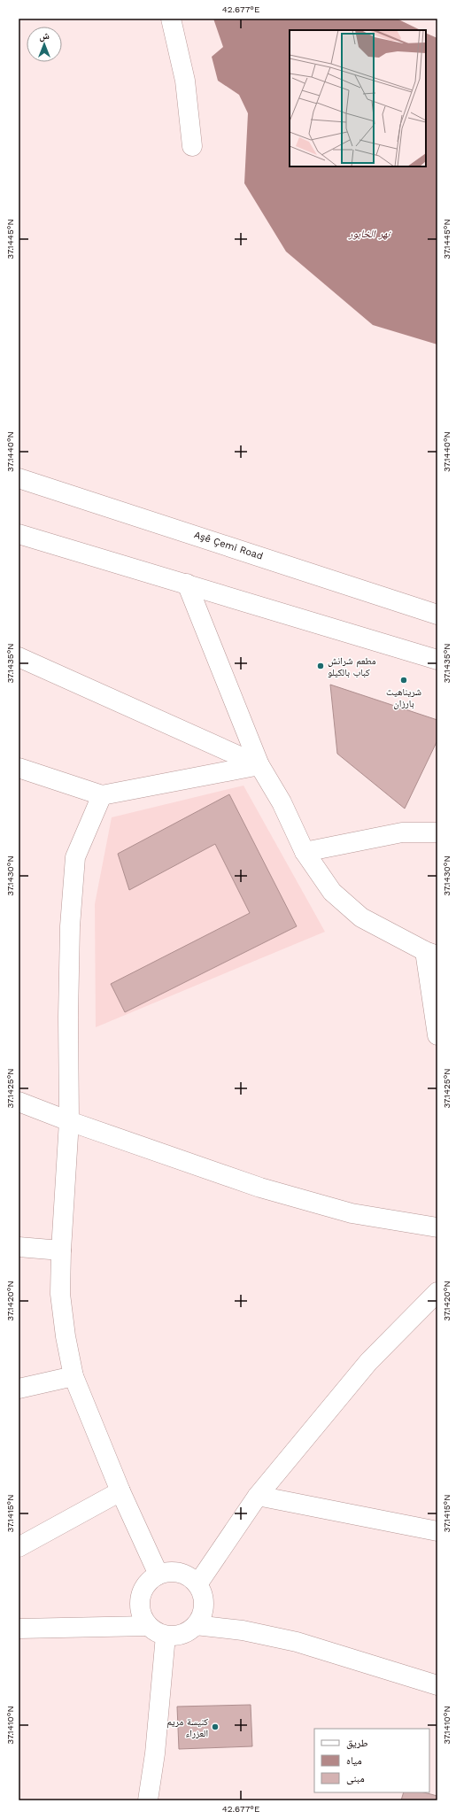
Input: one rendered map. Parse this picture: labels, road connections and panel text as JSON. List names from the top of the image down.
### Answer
{
  "streets": {
    "street": ["Aşê Çemi Road"]
  },
  "water": ["نهر الخابور"],
  "places": ["مطعم شرانش كباب بالكيلو", "شريناهيت بارزان", "كنيسة مريم العزراء"],
  "legend": ["طريق", "مياه", "مبنى"],
  "north": "top",
  "coordinates": [
    "42.677°E",
    "37.1445°N",
    "37.1440°N",
    "37.1435°N",
    "37.1430°N",
    "37.1425°N",
    "37.1420°N",
    "37.1415°N",
    "37.1410°N"
  ]
}
